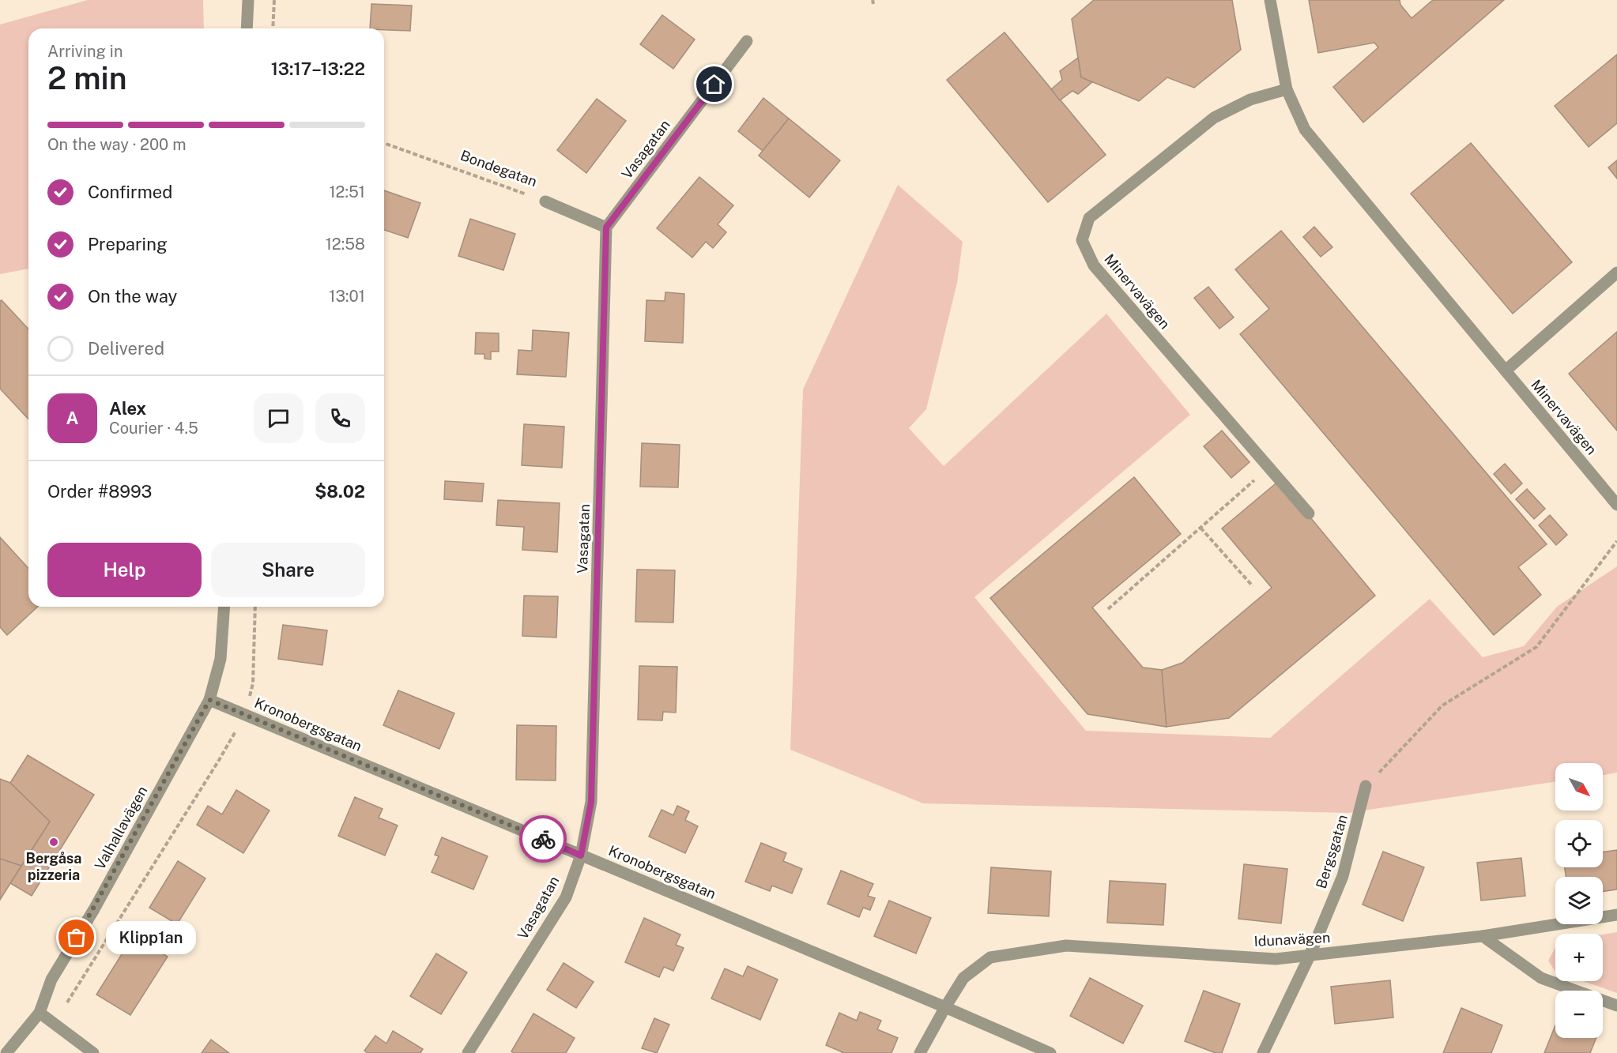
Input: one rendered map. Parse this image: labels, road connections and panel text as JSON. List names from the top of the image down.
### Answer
{
  "streets": {
    "street": [
      "Vasagatan",
      "Bondegatan",
      "Minervavägen",
      "Kronobergsgatan",
      "Valhallavägen",
      "Bergsgatan",
      "Idunavägen"
    ]
  },
  "crossings": [
    ["Vasagatan", "Bondegatan"],
    ["Vasagatan", "Kronobergsgatan"],
    ["Kronobergsgatan", "Valhallavägen"],
    ["Kronobergsgatan", "Idunavägen"],
    ["Bergsgatan", "Idunavägen"]
  ],
  "places": ["Bergåsa pizzeria", "Klipp1an"],
  "north": "bottom right",
  "page": {
    "heading": ["2 min", "Arriving in", "13:17–13:22"],
    "panel": [
      "Alex",
      "Courier · 4.5",
      "Order #8993",
      "$8.02"
    ],
    "bar": "On the way · 200 m",
    "list": [
      ["Confirmed", "12:51"],
      ["Preparing", "12:58"],
      ["On the way", "13:01"],
      "Delivered"
    ],
    "round": "A",
    "buttons": ["Help", "Share"],
    "map_buttons": ["+", "−"],
    "bubble": "Klipp1an"
  }
}
